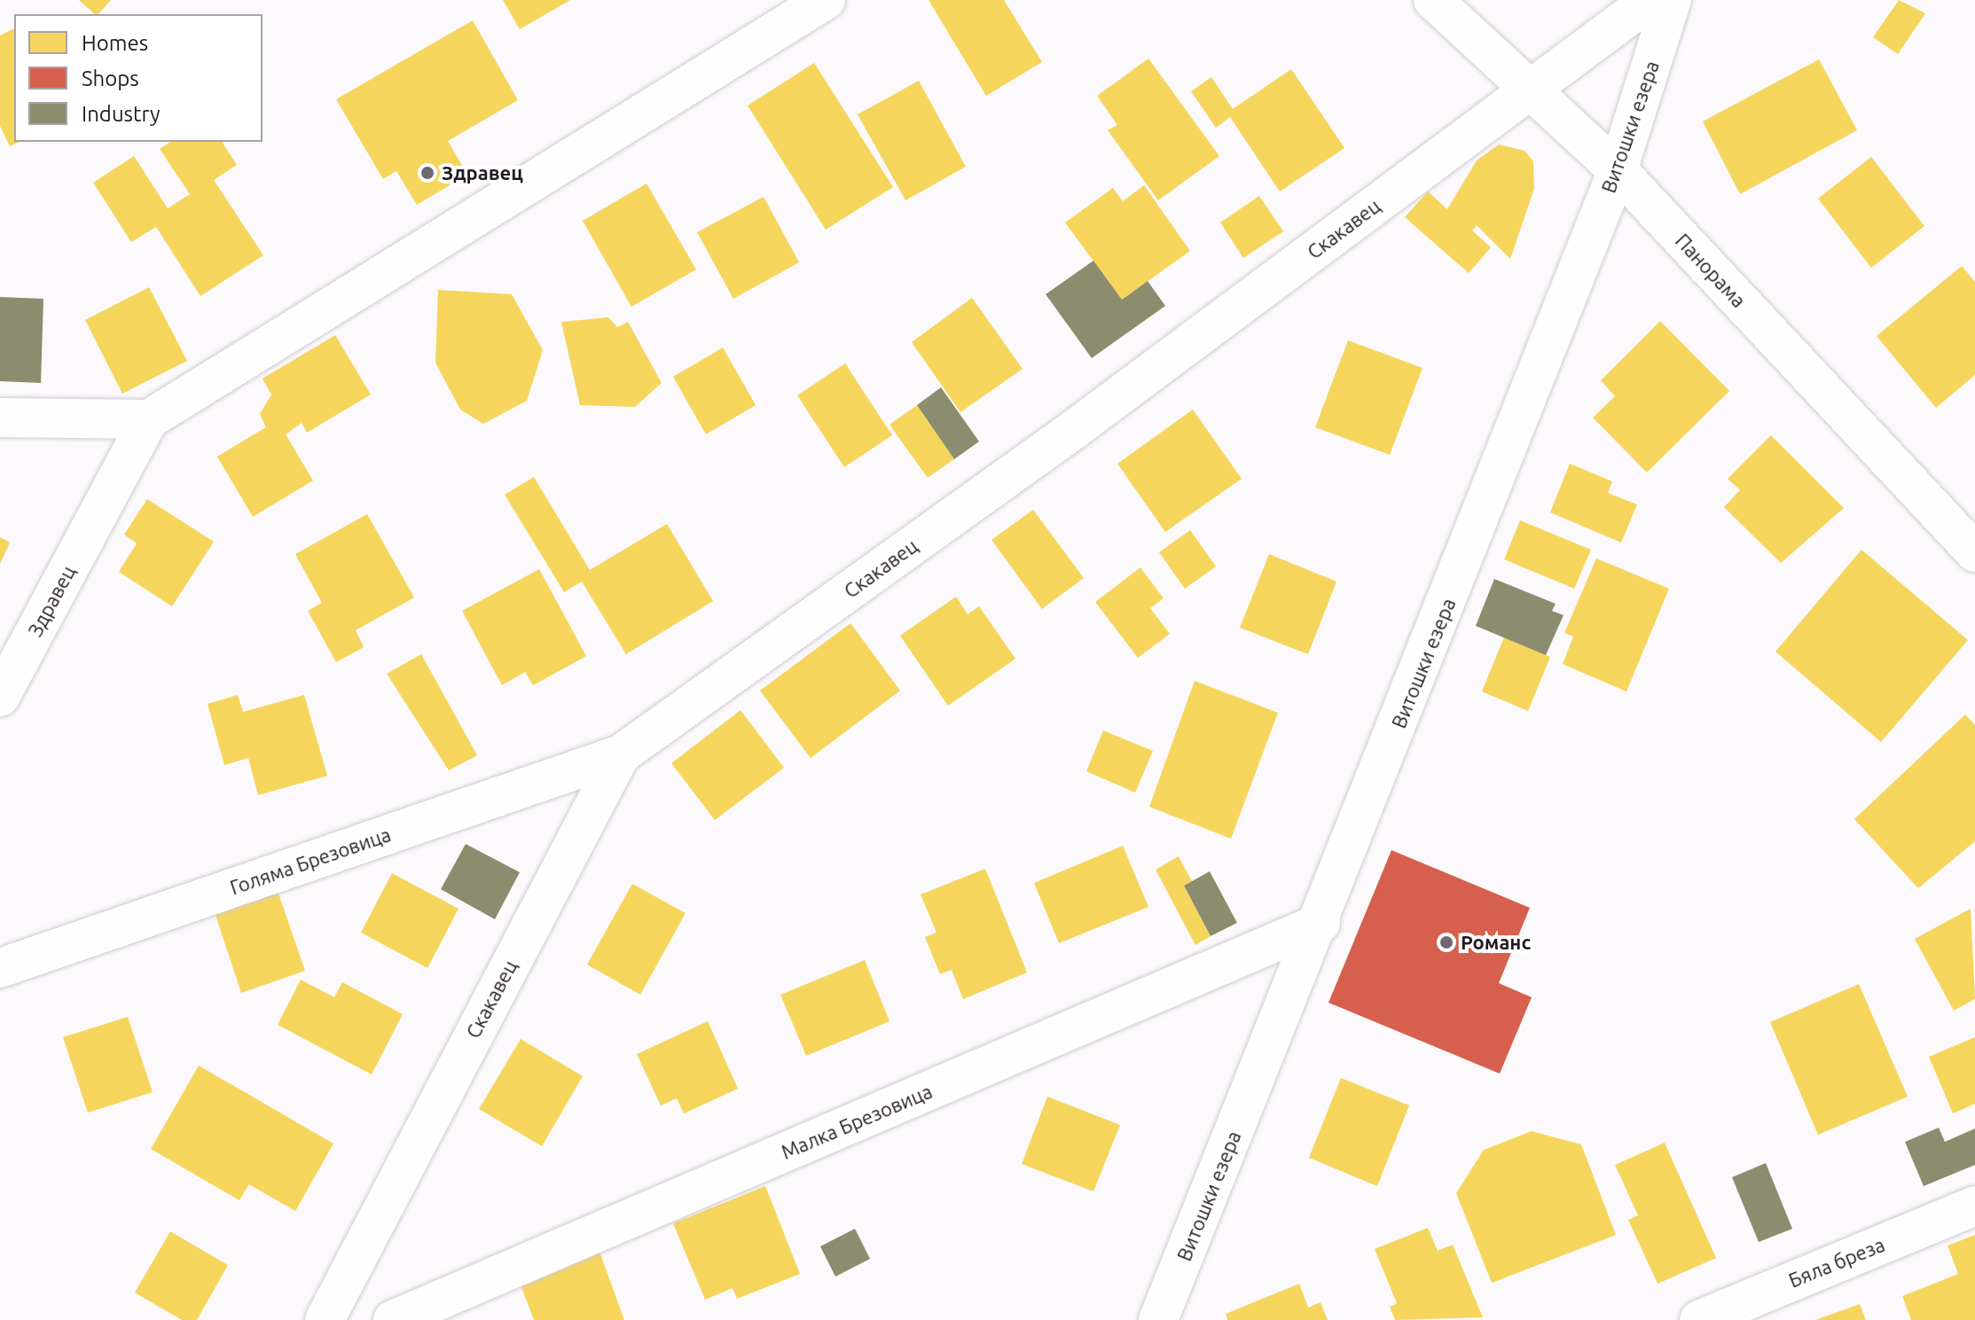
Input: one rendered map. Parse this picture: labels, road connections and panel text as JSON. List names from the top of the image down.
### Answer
{
  "streets": {
    "street": [
      "Витошки езера",
      "Скакавец",
      "Панорама",
      "Здравец",
      "Голяма Брезовица",
      "Малка Брезовица",
      "Бяла бреза"
    ]
  },
  "crossings": [
    ["Витошки езера", "Панорама"],
    ["Витошки езера", "Малка Брезовица"],
    ["Скакавец", "Панорама"],
    ["Скакавец", "Голяма Брезовица"]
  ],
  "places": ["Здравец", "Романс"],
  "legend": ["Homes", "Shops", "Industry"]
}
